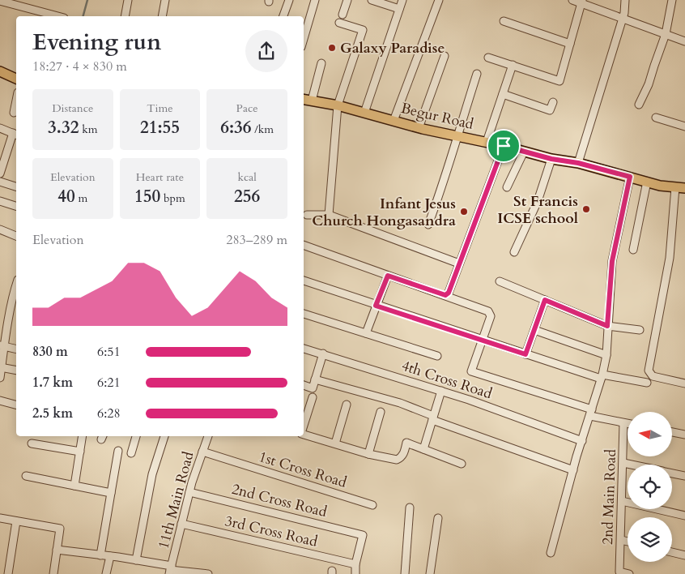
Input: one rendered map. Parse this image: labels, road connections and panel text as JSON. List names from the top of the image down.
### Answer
{
  "streets": {
    "main road": ["Begur Road"],
    "street": [
      "4th Cross Road",
      "1st Cross Road",
      "2nd Main Road",
      "11th Main Road",
      "2nd Cross Road",
      "3rd Cross Road"
    ]
  },
  "crossings": [
    ["1st Cross Road", "11th Main Road"],
    ["11th Main Road", "2nd Cross Road"],
    ["11th Main Road", "3rd Cross Road"],
    ["2nd Cross Road", "3rd Cross Road"]
  ],
  "places": ["Galaxy Paradise", "St Francis ICSE school", "Infant Jesus Church Hongasandra"],
  "north": "left",
  "page": {
    "heading": ["Evening run", "18:27 · 4 × 830 m"],
    "stats": [
      ["Distance", "3.32 km"],
      ["Time", "21:55"],
      ["Pace", "6:36 /km"],
      ["Elevation", "40 m"],
      ["Heart rate", "150 bpm"],
      ["kcal", "256"]
    ],
    "chart": ["Elevation", "283–289 m"],
    "list": [
      {
        "name": "830 m",
        "note": "6:51"
      },
      {
        "name": "1.7 km",
        "note": "6:21"
      },
      {
        "name": "2.5 km",
        "note": "6:28"
      }
    ]
  }
}
